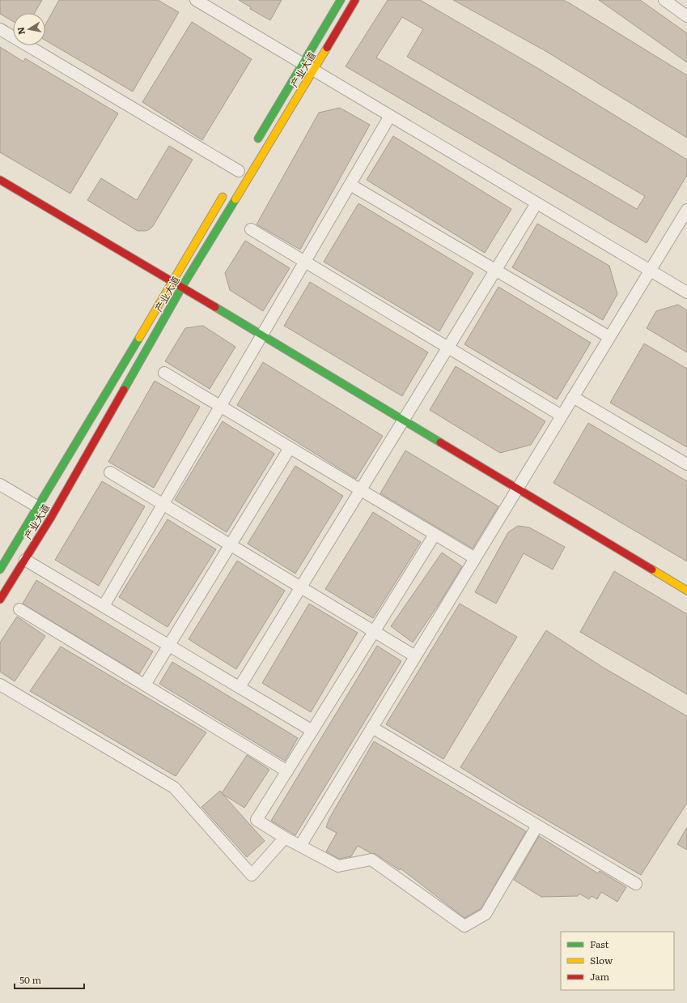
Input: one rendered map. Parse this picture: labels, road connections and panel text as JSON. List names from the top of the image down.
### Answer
{
  "streets": {
    "main road": ["产业大道"]
  },
  "legend": ["Fast", "Slow", "Jam"],
  "scale_bar": "50 m",
  "north": "left"
}
